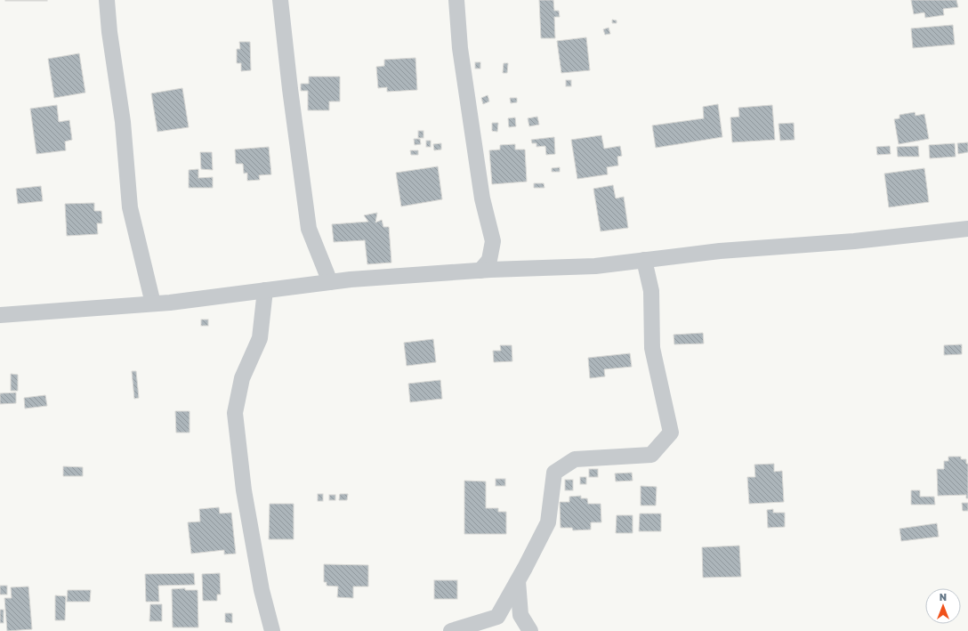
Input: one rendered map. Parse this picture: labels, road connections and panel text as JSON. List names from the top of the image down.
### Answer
{
  "north": "top"
}
